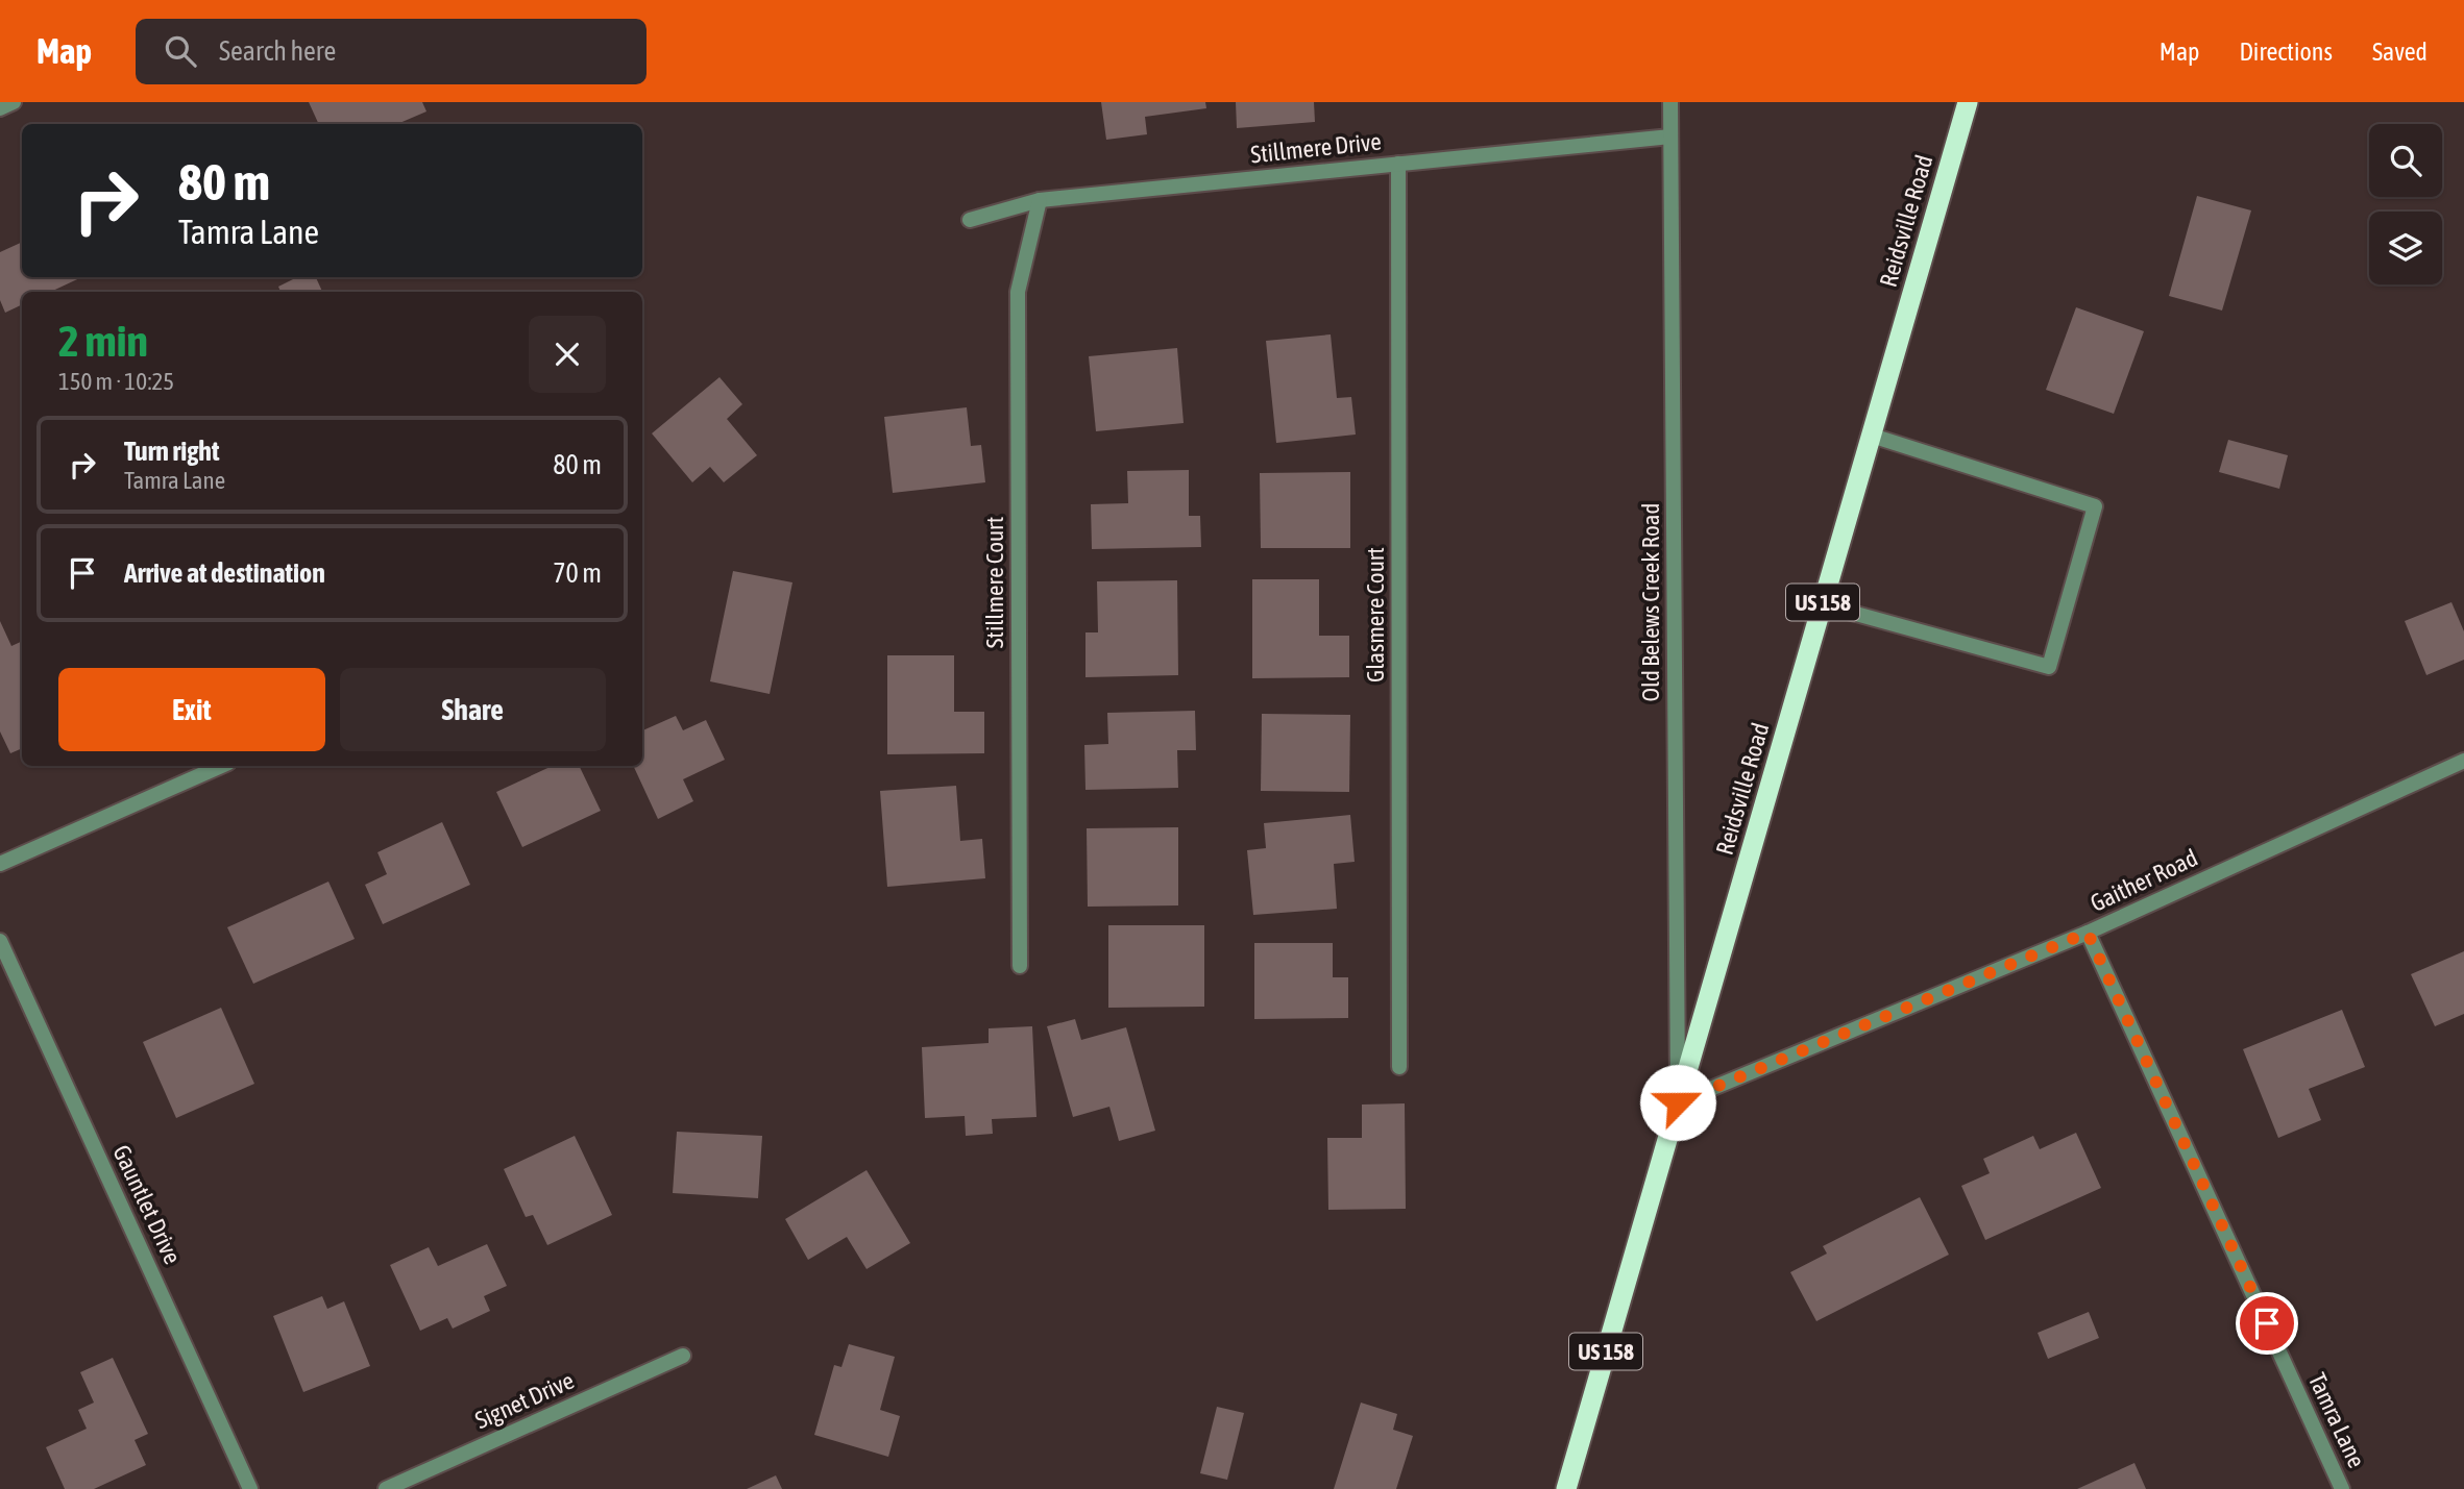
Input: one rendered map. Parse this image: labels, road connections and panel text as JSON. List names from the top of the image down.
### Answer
{
  "streets": {
    "highway": ["Reidsville Road", "US 158"],
    "street": [
      "Stillmere Drive",
      "Stillmere Court",
      "Old Belews Creek Road",
      "Glasmere Court",
      "Gaither Road",
      "Gauntlet Drive",
      "Signet Drive",
      "Tamra Lane"
    ]
  },
  "crossings": [
    ["Stillmere Drive", "Stillmere Court"],
    ["Stillmere Drive", "Old Belews Creek Road"],
    ["Stillmere Drive", "Glasmere Court"],
    ["Reidsville Road", "Old Belews Creek Road"],
    ["Reidsville Road", "Gaither Road"],
    ["Old Belews Creek Road", "Gaither Road"],
    ["Gaither Road", "Tamra Lane"]
  ],
  "page": {
    "header": "Map",
    "search": "Search here",
    "nav": ["Map", "Directions", "Saved"],
    "turn": ["80 m", "Tamra Lane"],
    "heading": ["2 min", "150 m · 10:25"],
    "list": [
      {
        "name": "Turn right",
        "note": "Tamra Lane",
        "value": "80 m"
      },
      {
        "name": "Arrive at destination",
        "value": "70 m"
      }
    ],
    "buttons": ["Exit", "Share"]
  }
}
